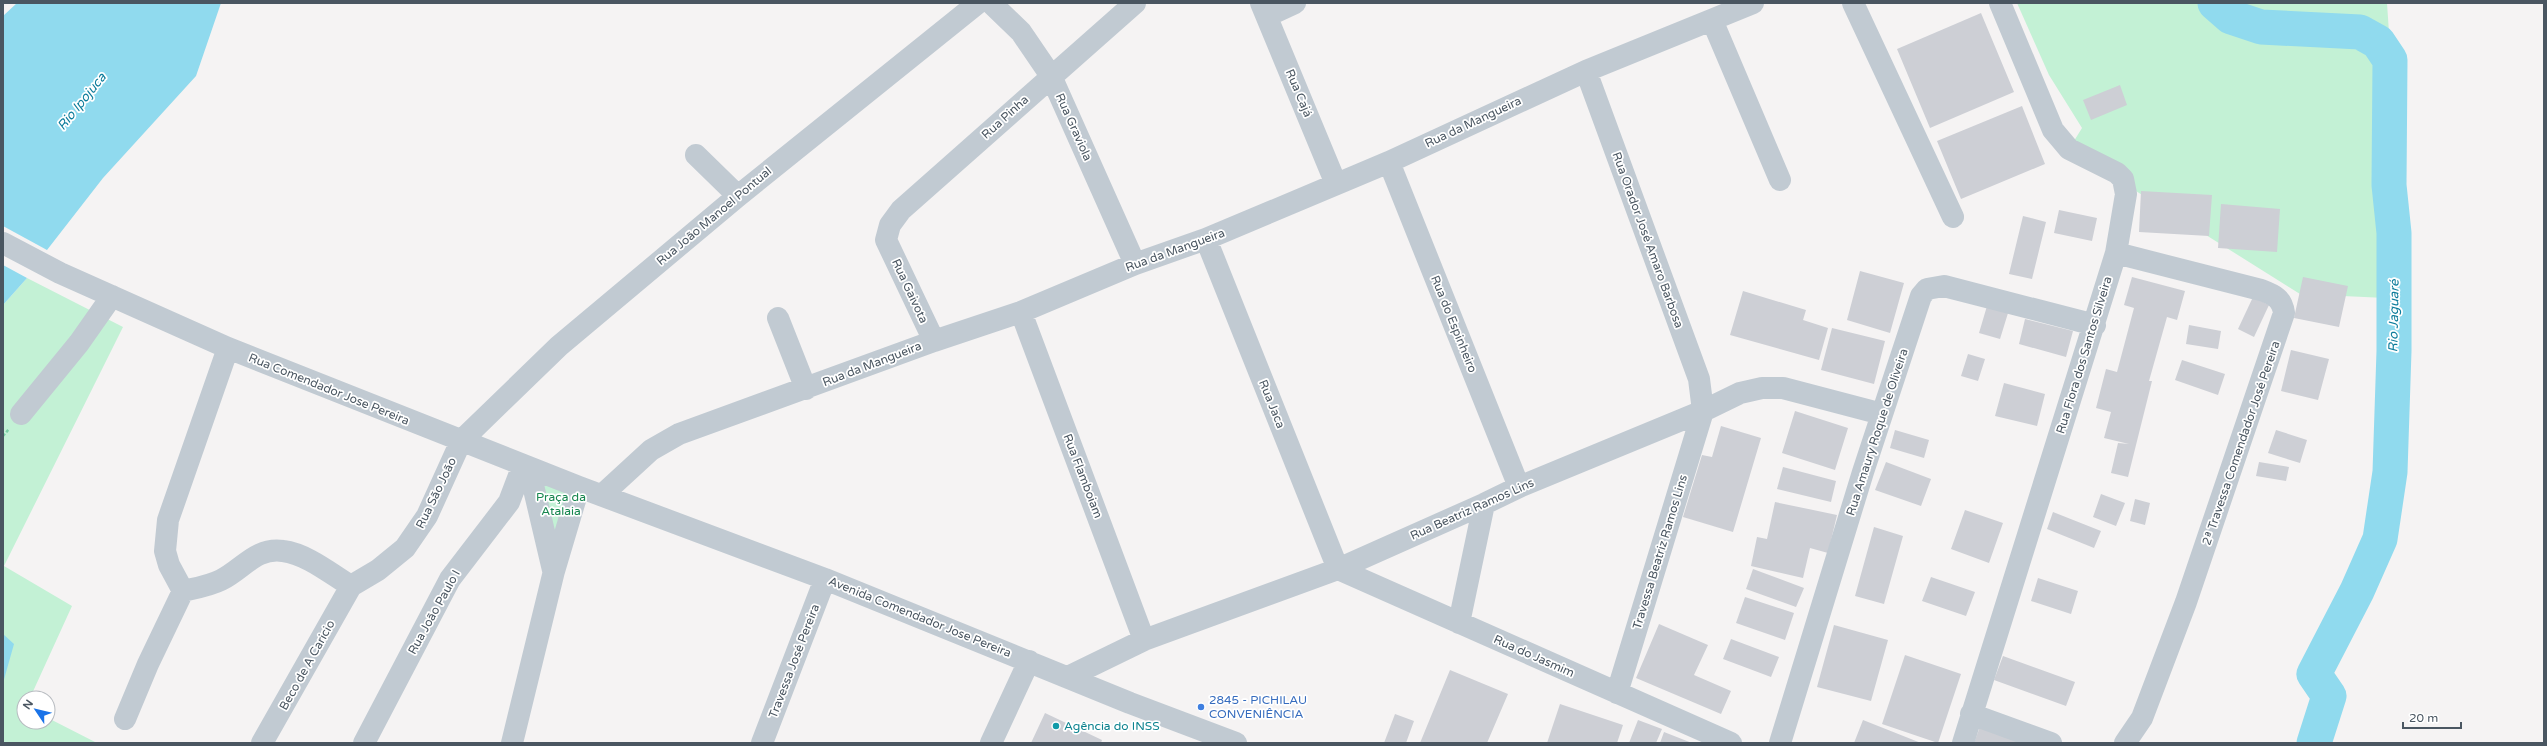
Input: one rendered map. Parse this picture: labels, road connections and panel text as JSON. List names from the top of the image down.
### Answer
{
  "streets": {
    "street": [
      "Rua Cajá",
      "Rua Pinha",
      "Rua da Mangueira",
      "Rua Graviola",
      "Rua João Manoel Pontual",
      "Rua Orador José Amaro Barbosa",
      "Rua Gaivota",
      "Rua do Espinheiro",
      "Rua Flora dos Santos Silveira",
      "Rua Comendador Jose Pereira",
      "Rua Jaca",
      "Rua Amaury Roque de Oliveira",
      "2ª Travessa Comendador José Pereira",
      "Rua Flamboiam",
      "Rua São João",
      "Rua Beatriz Ramos Lins",
      "Travessa Beatriz Ramos Lins",
      "Rua João Paulo I",
      "Avenida Comendador Jose Pereira",
      "Rua do Jasmim",
      "Travessa José Pereira",
      "Beco de A Caricio"
    ]
  },
  "crossings": [
    ["Rua Cajá", "Rua da Mangueira"],
    ["Rua Pinha", "Rua Graviola"],
    ["Rua Pinha", "Rua Gaivota"],
    ["Rua da Mangueira", "Rua Graviola"],
    ["Rua da Mangueira", "Rua Orador José Amaro Barbosa"],
    ["Rua da Mangueira", "Rua Gaivota"],
    ["Rua da Mangueira", "Rua do Espinheiro"],
    ["Rua da Mangueira", "Rua Comendador Jose Pereira"],
    ["Rua da Mangueira", "Rua Jaca"],
    ["Rua da Mangueira", "Rua Flamboiam"],
    ["Rua da Mangueira", "Avenida Comendador Jose Pereira"],
    ["Rua João Manoel Pontual", "Rua Comendador Jose Pereira"],
    ["Rua João Manoel Pontual", "Rua São João"],
    ["Rua Orador José Amaro Barbosa", "Rua Beatriz Ramos Lins"],
    ["Rua Orador José Amaro Barbosa", "Travessa Beatriz Ramos Lins"],
    ["Rua do Espinheiro", "Rua Beatriz Ramos Lins"],
    ["Rua Flora dos Santos Silveira", "Rua Amaury Roque de Oliveira"],
    ["Rua Flora dos Santos Silveira", "2ª Travessa Comendador José Pereira"],
    ["Rua Comendador Jose Pereira", "Rua São João"],
    ["Rua Comendador Jose Pereira", "Rua João Paulo I"],
    ["Rua Comendador Jose Pereira", "Avenida Comendador Jose Pereira"],
    ["Rua Jaca", "Rua Beatriz Ramos Lins"],
    ["Rua Jaca", "Rua do Jasmim"],
    ["Rua Amaury Roque de Oliveira", "Rua Beatriz Ramos Lins"],
    ["Rua Flamboiam", "Rua Beatriz Ramos Lins"],
    ["Rua São João", "Beco de A Caricio"],
    ["Rua Beatriz Ramos Lins", "Travessa Beatriz Ramos Lins"],
    ["Rua Beatriz Ramos Lins", "Avenida Comendador Jose Pereira"],
    ["Rua Beatriz Ramos Lins", "Rua do Jasmim"],
    ["Travessa Beatriz Ramos Lins", "Rua do Jasmim"],
    ["Avenida Comendador Jose Pereira", "Travessa José Pereira"]
  ],
  "water": ["Rio Ipojuca", "Rio Jaguaré"],
  "parks": ["Praça da Atalaia"],
  "places": ["2845 - PICHILAU CONVENIÊNCIA", "Agência do INSS"],
  "scale_bar": "20 m",
  "north": "top left"
}
